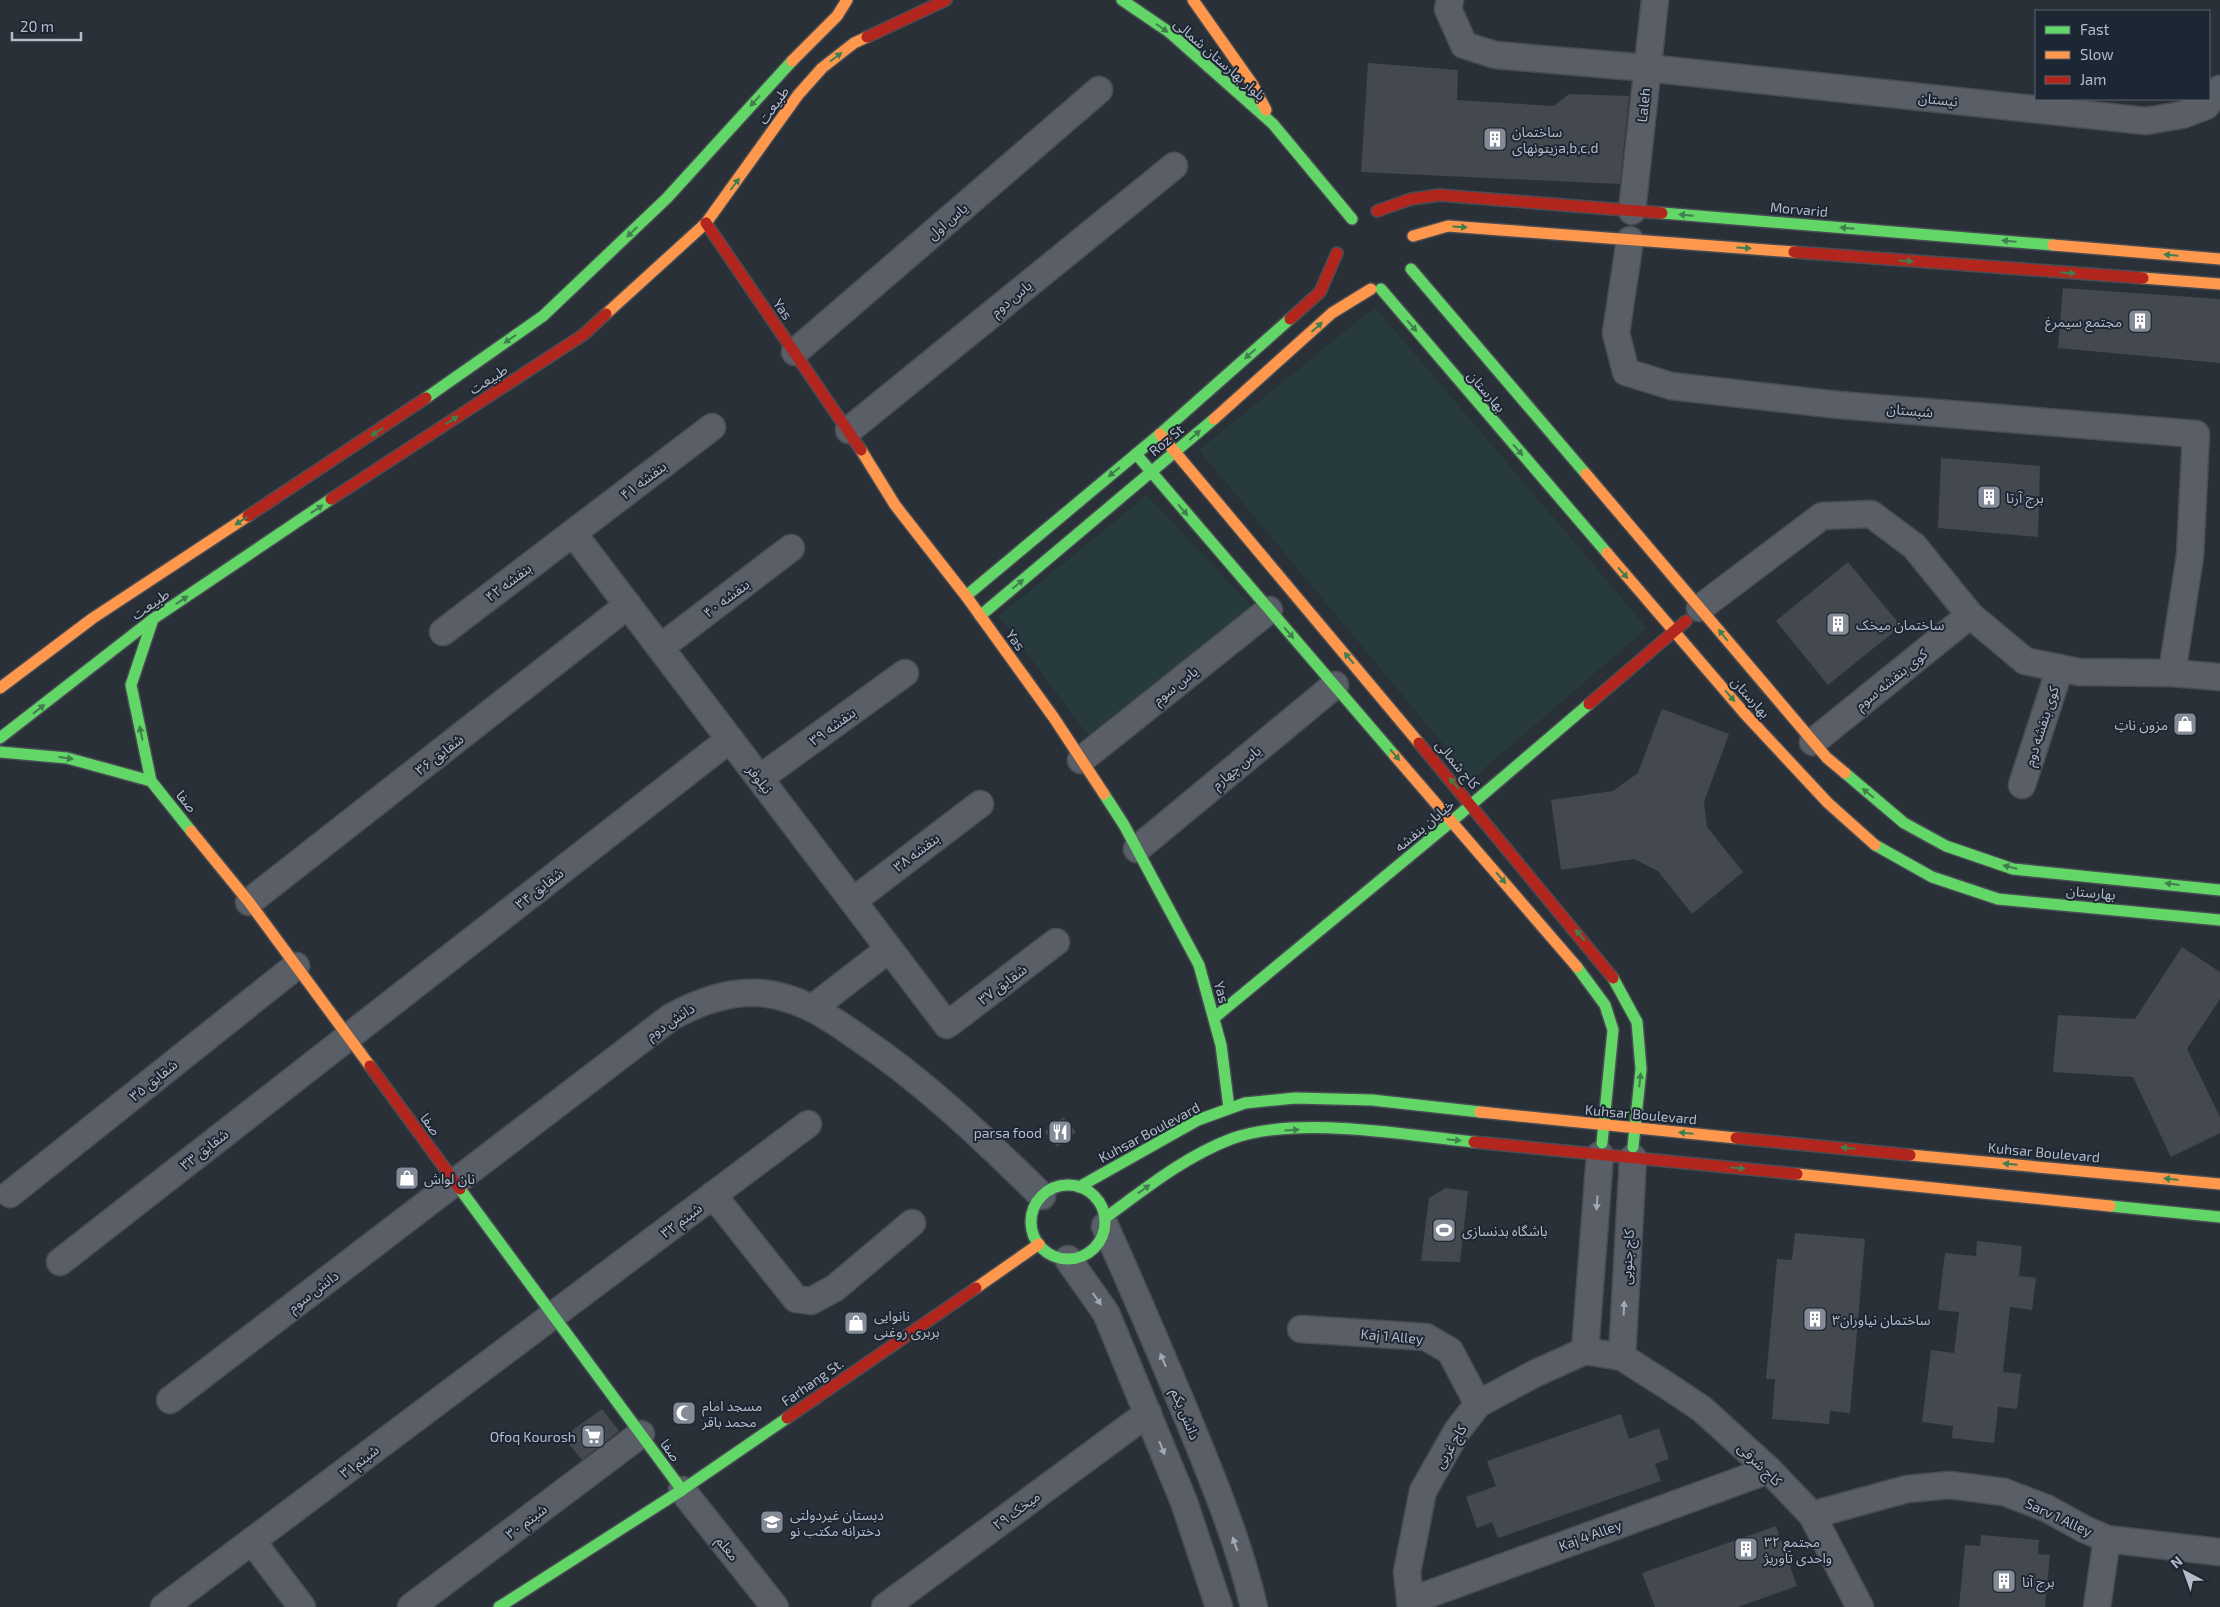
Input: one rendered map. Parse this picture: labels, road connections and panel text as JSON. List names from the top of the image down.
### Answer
{
  "streets": {
    "street": [
      "بلوار بهارستان شمالی",
      "نیستان",
      "طبیعت",
      "Laleh",
      "Morvarid",
      "یاس اول",
      "یاس دوم",
      "Yas",
      "بهارستان",
      "شبستان",
      "Roz St",
      "بنفشه ۴۱",
      "بنفشه ۴۲",
      "بنفشه ۴۰",
      "کوی بنفشه سوم",
      "یاس سوم",
      "بنفشه ۳۹",
      "کوی بنفشه دوم",
      "شقایق ۳۶",
      "کاج شمالی",
      "یاس چهارم",
      "نیلوفر",
      "صفا",
      "خیابان بنفشه",
      "بنفشه ۳۸",
      "شقایق ۳۴",
      "شقایق ۳۷",
      "دانش دوم",
      "شقایق ۳۵",
      "Kuhsar Boulevard",
      "شقایق ۳۳",
      "شبنم ۳۲",
      "کاج جنوبی",
      "دانش سوم",
      "Kaj 1 Alley",
      "Farhang St.",
      "دانش یکم",
      "کاج غربی",
      "شبنم۳۱",
      "کاج شرقی",
      "میخک ۲۹",
      "Sarv 1 Alley",
      "شبنم ۳۰",
      "Kaj 4 Alley",
      "معلم"
    ]
  },
  "crossings": [
    ["بلوار بهارستان شمالی", "Morvarid"],
    ["نیستان", "Laleh"],
    ["طبیعت", "Yas"],
    ["Laleh", "Morvarid"],
    ["Laleh", "شبستان"],
    ["یاس اول", "Yas"],
    ["یاس دوم", "Yas"],
    ["Yas", "Roz St"],
    ["Yas", "یاس سوم"],
    ["Yas", "یاس چهارم"],
    ["Yas", "خیابان بنفشه"],
    ["Yas", "Kuhsar Boulevard"],
    ["بهارستان", "Roz St"],
    ["بهارستان", "کوی بنفشه سوم"],
    ["بهارستان", "خیابان بنفشه"],
    ["Roz St", "کاج شمالی"],
    ["بنفشه ۴۱", "بنفشه ۴۲"],
    ["بنفشه ۴۱", "نیلوفر"],
    ["بنفشه ۴۲", "نیلوفر"],
    ["بنفشه ۴۰", "نیلوفر"],
    ["بنفشه ۳۹", "نیلوفر"],
    ["شقایق ۳۶", "نیلوفر"],
    ["شقایق ۳۶", "صفا"],
    ["کاج شمالی", "خیابان بنفشه"],
    ["کاج شمالی", "Kuhsar Boulevard"],
    ["کاج شمالی", "کاج جنوبی"],
    ["نیلوفر", "بنفشه ۳۸"],
    ["نیلوفر", "شقایق ۳۴"],
    ["نیلوفر", "شقایق ۳۷"],
    ["صفا", "شقایق ۳۴"],
    ["صفا", "دانش دوم"],
    ["صفا", "شقایق ۳۵"],
    ["صفا", "شقایق ۳۳"],
    ["صفا", "شبنم ۳۲"],
    ["صفا", "دانش سوم"],
    ["صفا", "Farhang St."],
    ["صفا", "شبنم۳۱"],
    ["صفا", "شبنم ۳۰"],
    ["صفا", "معلم"],
    ["شقایق ۳۴", "شقایق ۳۳"],
    ["دانش دوم", "Kuhsar Boulevard"],
    ["دانش دوم", "دانش سوم"],
    ["دانش دوم", "Farhang St."],
    ["دانش دوم", "دانش یکم"],
    ["Kuhsar Boulevard", "Farhang St."],
    ["Kuhsar Boulevard", "دانش یکم"],
    ["شبنم ۳۲", "شبنم۳۱"],
    ["کاج جنوبی", "کاج شرقی"],
    ["Kaj 1 Alley", "کاج غربی"],
    ["Farhang St.", "دانش یکم"],
    ["Farhang St.", "معلم"],
    ["کاج غربی", "Kaj 4 Alley"],
    ["کاج شرقی", "Sarv 1 Alley"],
    ["کاج شرقی", "Kaj 4 Alley"]
  ],
  "places": {
    "building": [
      "ساختمان زیتونهایa,b,c,d",
      "مجتمع سیمرغ",
      "برج آرتا",
      "ساختمان میخک",
      "ساختمان نیاوران۳",
      "مجتمع ۳۲ واحدی تاوریژ",
      "برج آنا"
    ],
    "shop": ["مزون ناتِ", "نان لواش", "نانوایی بربری روغنی"],
    "restaurant": ["parsa food"],
    "sports": ["باشگاه بدنسازی"],
    "mosque": ["مسجد امام محمد باقر"],
    "supermarket": ["Ofoq Kourosh"],
    "school or university": ["دبستان غیردولتی دخترانه مکتب نو"]
  },
  "legend": ["Fast", "Slow", "Jam"],
  "scale_bar": "20 m",
  "north": "top left"
}
